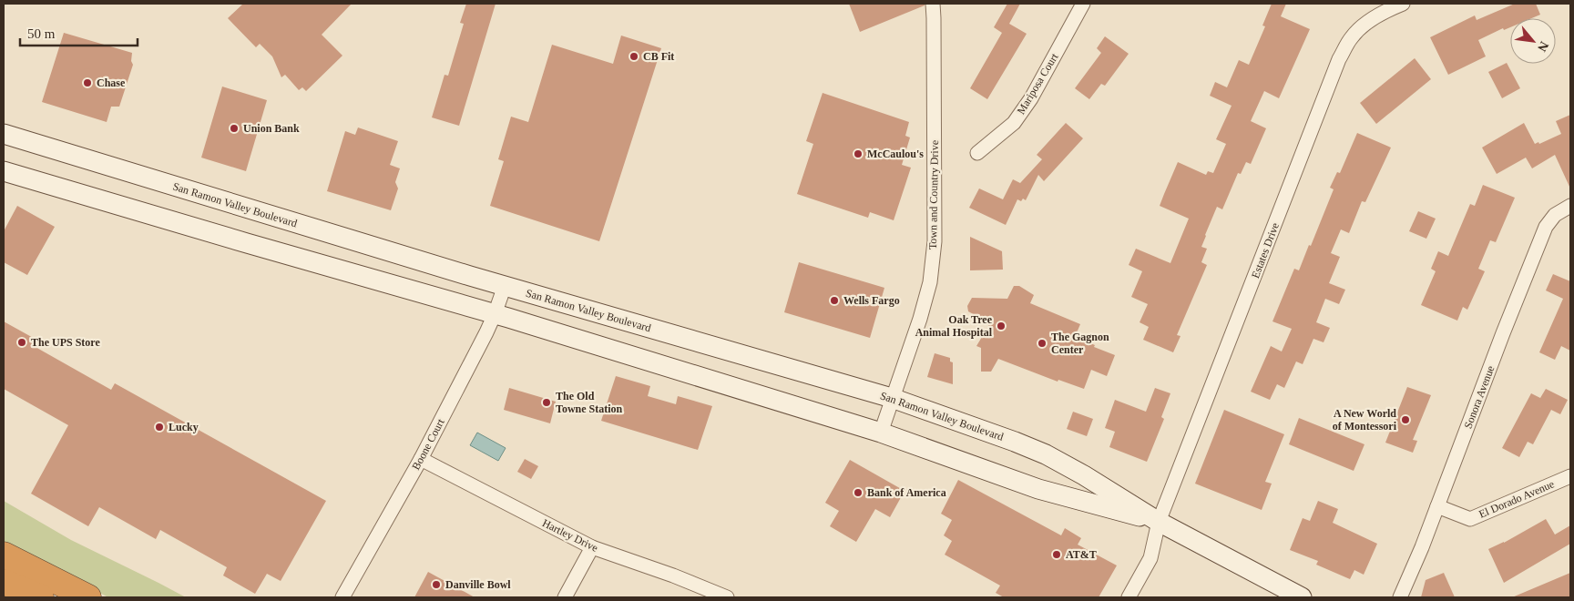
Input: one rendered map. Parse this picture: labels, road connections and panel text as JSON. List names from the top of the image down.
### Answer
{
  "streets": {
    "main road": ["San Ramon Valley Boulevard"],
    "street": [
      "Mariposa Court",
      "Town and Country Drive",
      "Estates Drive",
      "Sonora Avenue",
      "Boone Court",
      "El Dorado Avenue",
      "Hartley Drive"
    ]
  },
  "crossings": [
    ["Town and Country Drive", "San Ramon Valley Boulevard"],
    ["San Ramon Valley Boulevard", "Estates Drive"],
    ["San Ramon Valley Boulevard", "Boone Court"],
    ["Sonora Avenue", "El Dorado Avenue"],
    ["Boone Court", "Hartley Drive"]
  ],
  "places": [
    "CB Fit",
    "Chase",
    "Union Bank",
    "McCaulou's",
    "Wells Fargo",
    "Oak Tree Animal Hospital",
    "The UPS Store",
    "The Gagnon Center",
    "The Old Towne Station",
    "A New World of Montessori",
    "Lucky",
    "Bank of America",
    "AT&T",
    "Danville Bowl"
  ],
  "scale_bar": "50 m",
  "north": "bottom right"
}
